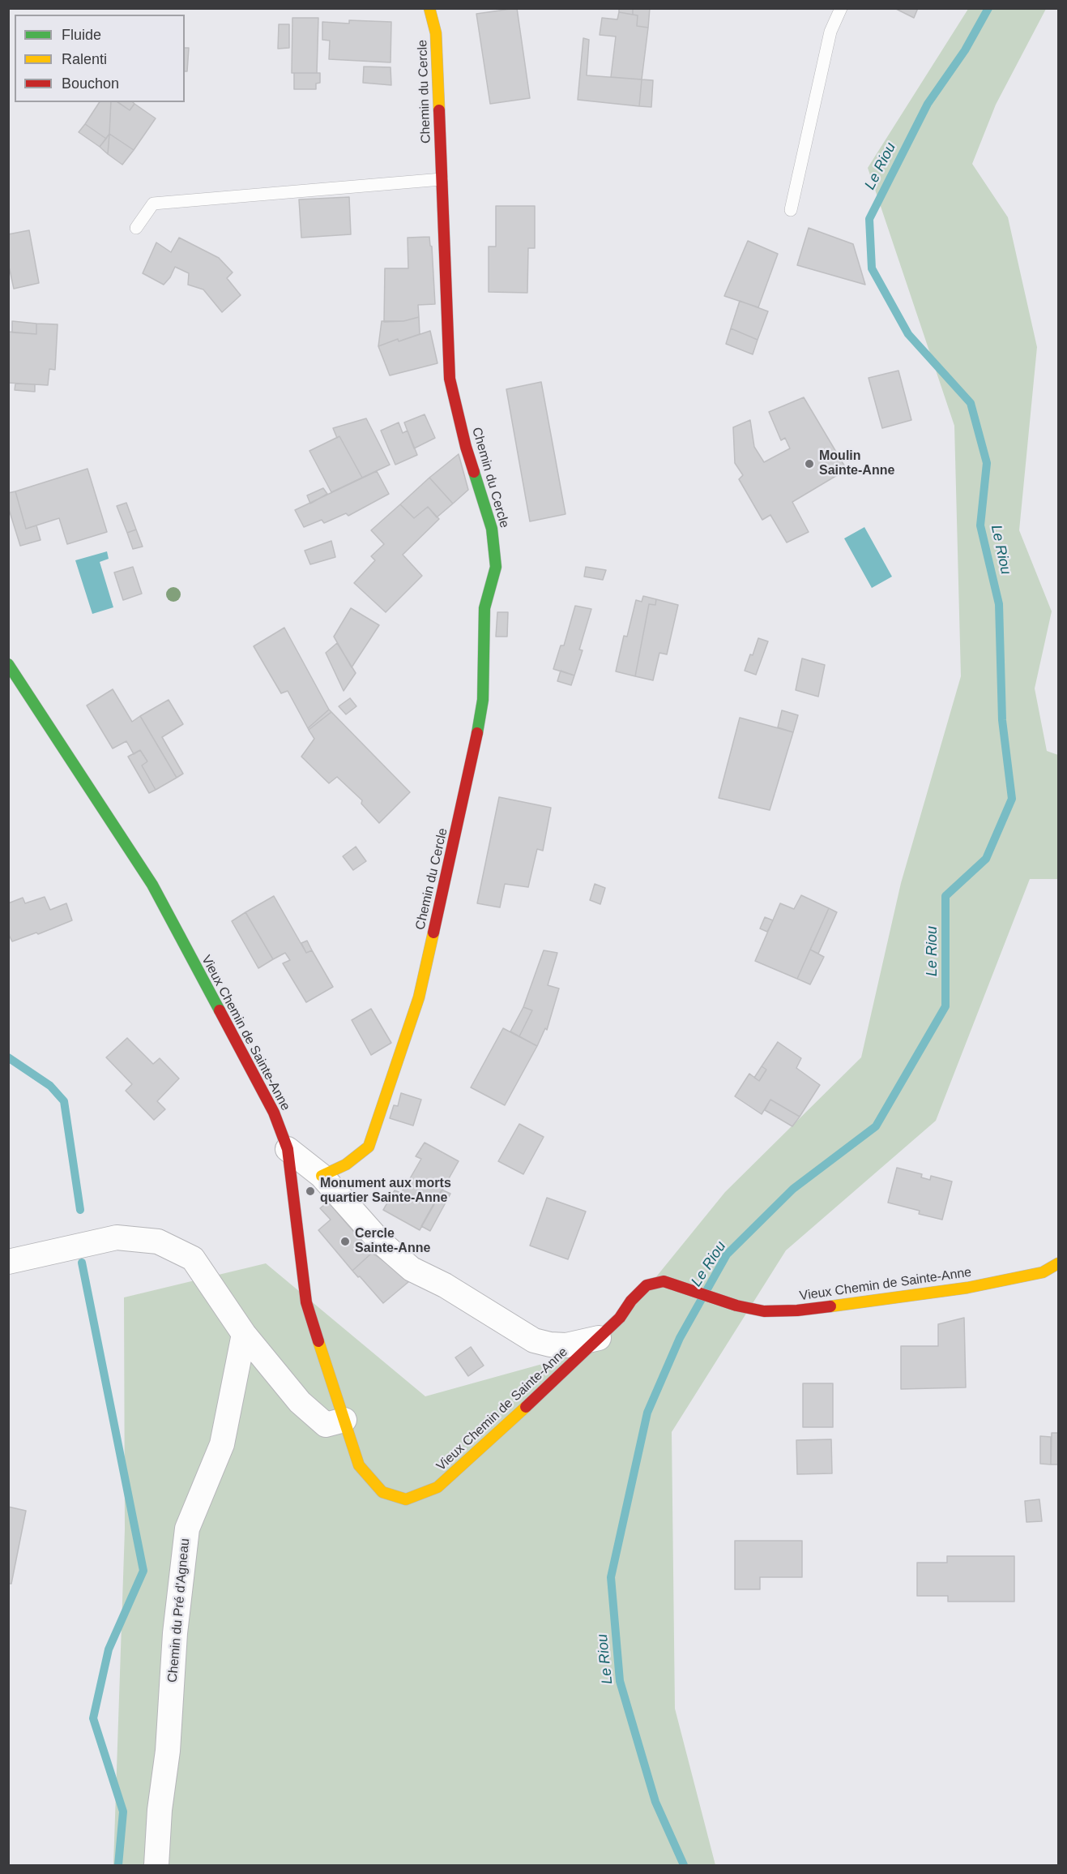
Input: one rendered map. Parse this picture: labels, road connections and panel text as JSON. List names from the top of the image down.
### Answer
{
  "streets": {
    "street": ["Chemin du Cercle", "Vieux Chemin de Sainte-Anne", "Chemin du Pré d'Agneau"]
  },
  "water": ["Le Riou"],
  "places": ["Moulin Sainte-Anne", "Monument aux morts quartier Sainte-Anne", "Cercle Sainte-Anne"],
  "legend": ["Fluide", "Ralenti", "Bouchon"]
}
